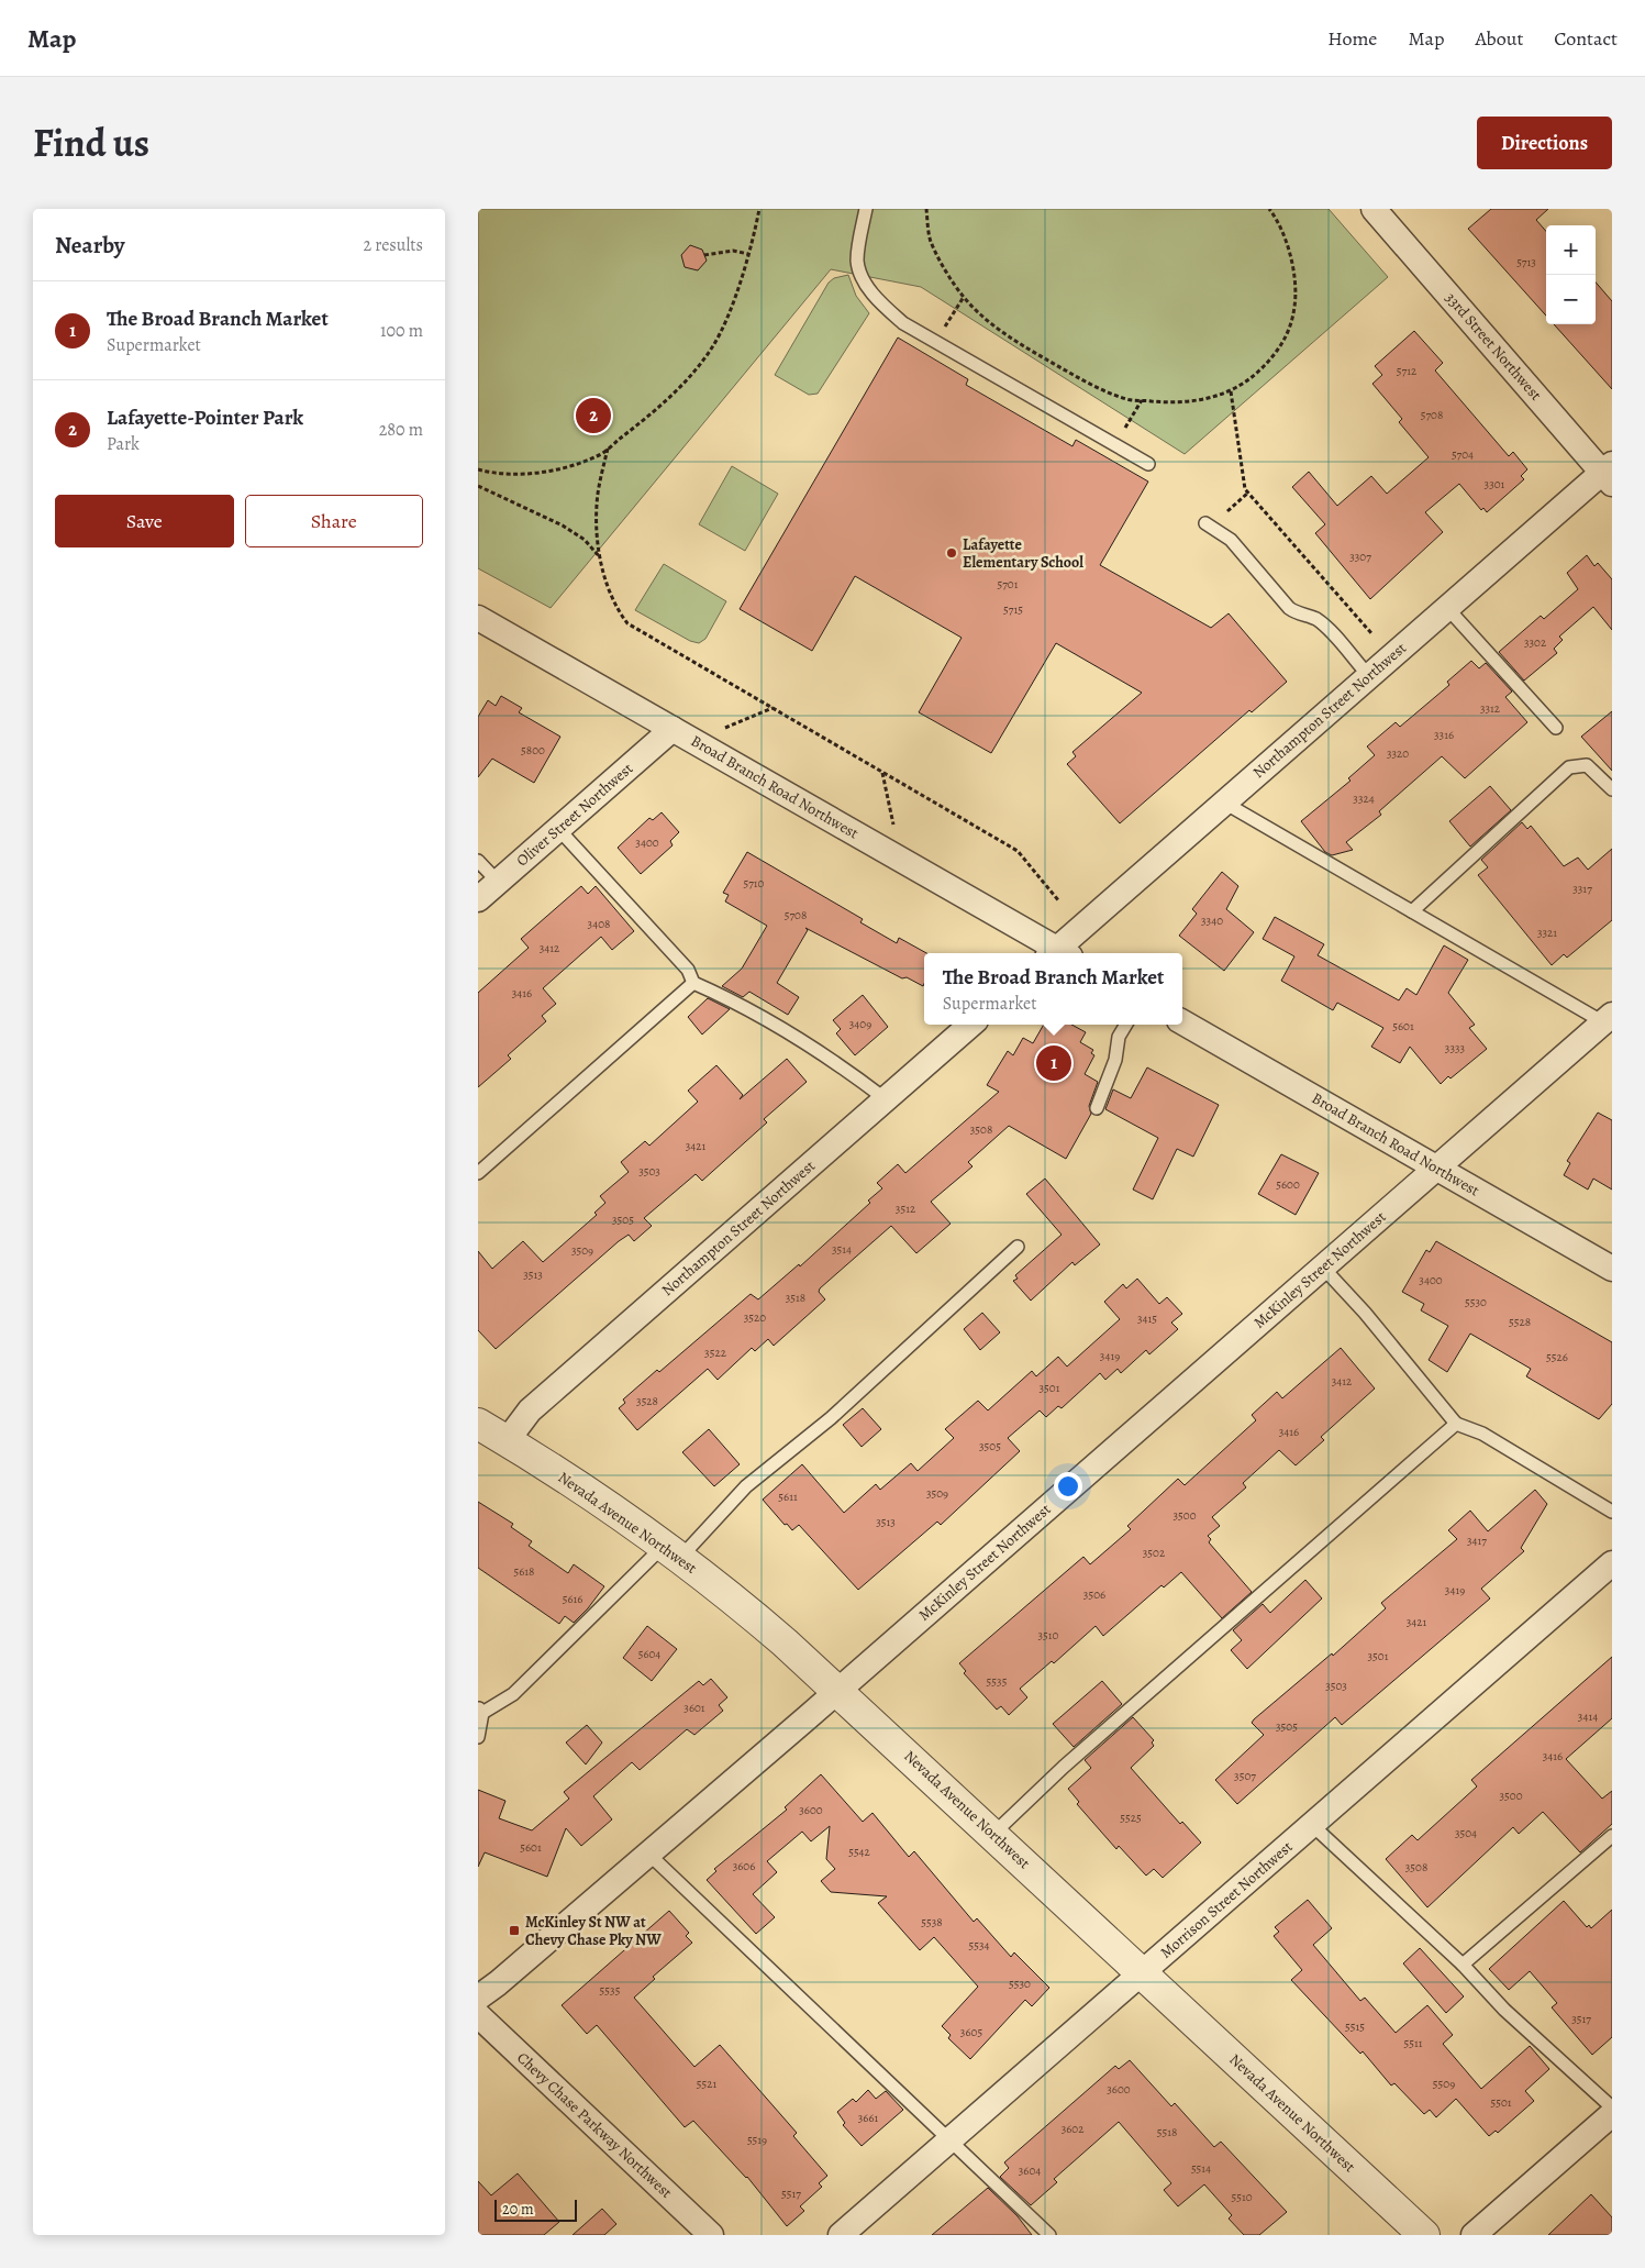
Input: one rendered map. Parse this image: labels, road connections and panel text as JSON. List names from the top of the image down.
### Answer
{
  "streets": {
    "street": [
      "33rd Street Northwest",
      "Northampton Street Northwest",
      "Broad Branch Road Northwest",
      "Oliver Street Northwest",
      "McKinley Street Northwest",
      "Nevada Avenue Northwest",
      "Morrison Street Northwest",
      "Chevy Chase Parkway Northwest"
    ]
  },
  "crossings": [
    ["33rd Street Northwest", "Northampton Street Northwest"],
    ["Northampton Street Northwest", "Nevada Avenue Northwest"],
    ["Broad Branch Road Northwest", "Oliver Street Northwest"],
    ["Broad Branch Road Northwest", "McKinley Street Northwest"],
    ["McKinley Street Northwest", "Nevada Avenue Northwest"],
    ["Nevada Avenue Northwest", "Morrison Street Northwest"]
  ],
  "places": {
    "other": ["Lafayette Elementary School"],
    "transit": ["McKinley St NW at Chevy Chase Pky NW"]
  },
  "house_numbers": [
    "5713",
    "5712",
    "5708",
    "5704",
    "3301",
    "3307",
    "5701",
    "5715",
    "3302",
    "3312",
    "3316",
    "5800",
    "3320",
    "3324",
    "3400",
    "5710",
    "3317",
    "5708",
    "3340",
    "3408",
    "3321",
    "3412",
    "3416",
    "3409",
    "5601",
    "3333",
    "3508",
    "3421",
    "3503",
    "5600",
    "3512",
    "3505",
    "3514",
    "3509",
    "3513",
    "3400",
    "3518",
    "5530",
    "3520",
    "3415",
    "5528",
    "3522",
    "3419",
    "5526",
    "3412",
    "3501",
    "3528",
    "3416",
    "3505",
    "3509",
    "5611",
    "3500",
    "3513",
    "3417",
    "3502",
    "5618",
    "3419",
    "3506",
    "5616",
    "3421",
    "3510",
    "5604",
    "3501",
    "5535",
    "3503",
    "3601",
    "3414",
    "3505",
    "3416",
    "3507",
    "3500",
    "3600",
    "5525",
    "3504",
    "5601",
    "5542",
    "3606",
    "3508",
    "5538",
    "5534",
    "5530",
    "5535",
    "3517",
    "5515",
    "3605",
    "5511",
    "5521",
    "5509",
    "3600",
    "5501",
    "3661",
    "3602",
    "5518",
    "5519",
    "5514",
    "3604",
    "5517",
    "5510"
  ],
  "scale_bar": "20 m",
  "page": {
    "header": "Map",
    "nav": [
      "Home",
      "Map",
      "About",
      "Contact"
    ],
    "title": "Find us",
    "buttons": [
      "Directions",
      ["Save", "Share"]
    ],
    "heading": ["Nearby", "2 results"],
    "map_buttons": ["+", "−"],
    "list": [
      {
        "mark": "1",
        "name": "The Broad Branch Market",
        "note": "Supermarket",
        "value": "100 m"
      },
      {
        "mark": "2",
        "name": "Lafayette-Pointer Park",
        "note": "Park",
        "value": "280 m"
      }
    ],
    "pins": ["2", "1"],
    "popup": ["The Broad Branch Market", "Supermarket"],
    "scale": "20 m"
  }
}
